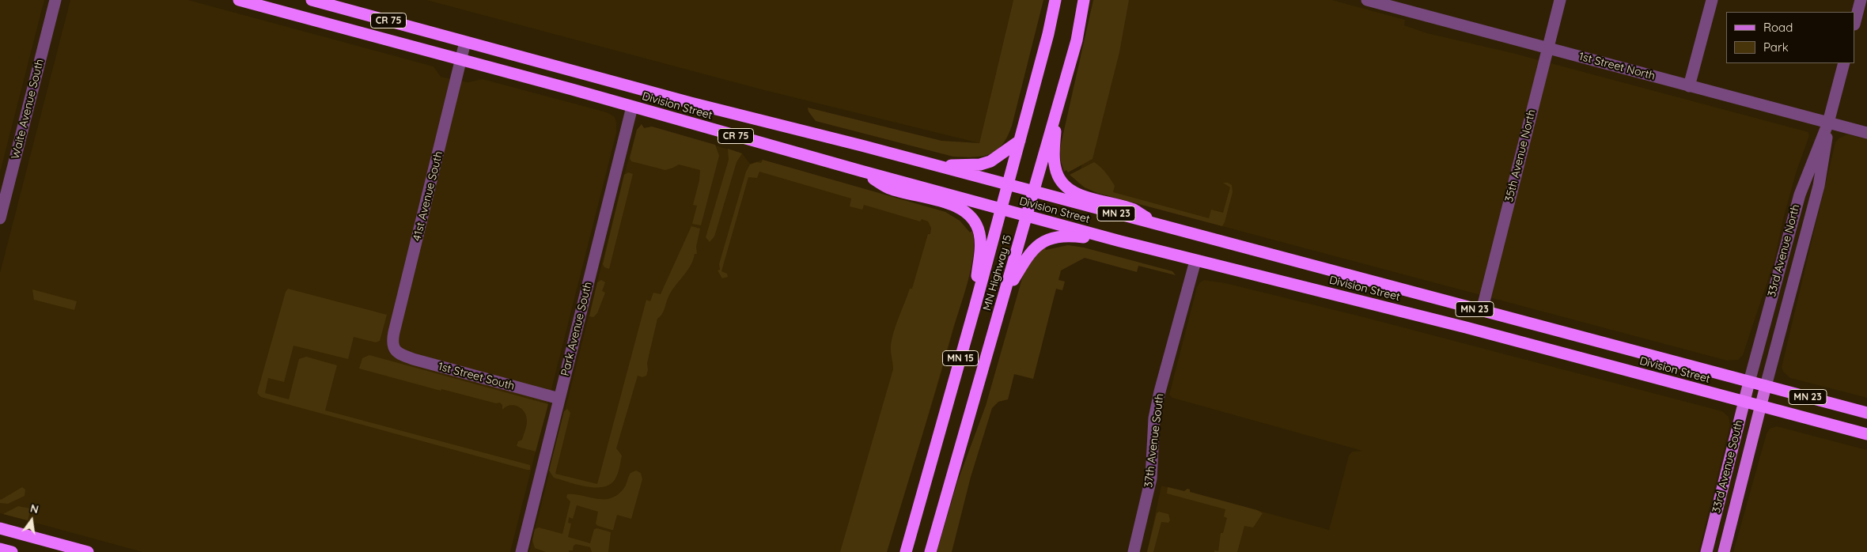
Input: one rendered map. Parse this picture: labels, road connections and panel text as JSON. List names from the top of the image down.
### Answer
{
  "streets": {
    "highway": [
      "CR 75",
      "Division Street",
      "MN 23",
      "MN Highway 15",
      "MN 15"
    ],
    "main road": ["33rd Avenue South"],
    "street": [
      "1st Street North",
      "Waite Avenue South",
      "35th Avenue North",
      "41st Avenue South",
      "33rd Avenue North",
      "Park Avenue South",
      "1st Street South",
      "37th Avenue South"
    ]
  },
  "crossings": [
    ["1st Street North", "35th Avenue North"],
    ["1st Street North", "33rd Avenue North"],
    ["Division Street", "35th Avenue North"],
    ["Division Street", "41st Avenue South"],
    ["Division Street", "33rd Avenue North"],
    ["Division Street", "MN Highway 15"],
    ["Division Street", "Park Avenue South"],
    ["Division Street", "37th Avenue South"],
    ["Division Street", "33rd Avenue South"],
    ["41st Avenue South", "1st Street South"],
    ["33rd Avenue North", "33rd Avenue South"],
    ["Park Avenue South", "1st Street South"]
  ],
  "legend": ["Road", "Park"],
  "north": "top"
}
